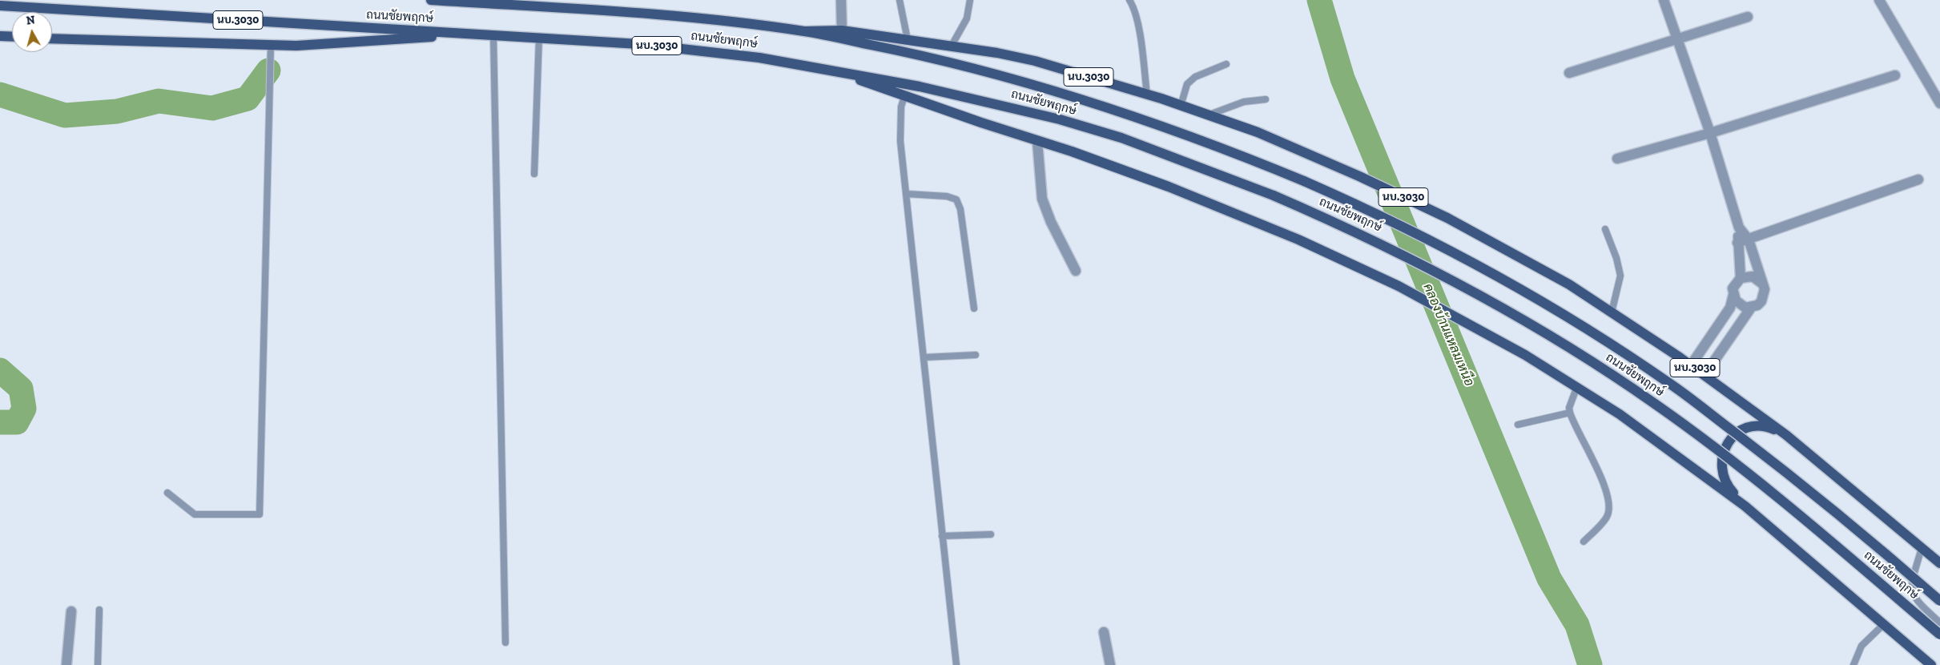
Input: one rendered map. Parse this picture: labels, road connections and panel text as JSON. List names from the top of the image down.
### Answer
{
  "streets": {
    "main road": ["ถนนชัยพฤกษ์", "นบ.3030"]
  },
  "water": ["คลองบ้านแหลมเหนือ"],
  "north": "top"
}
